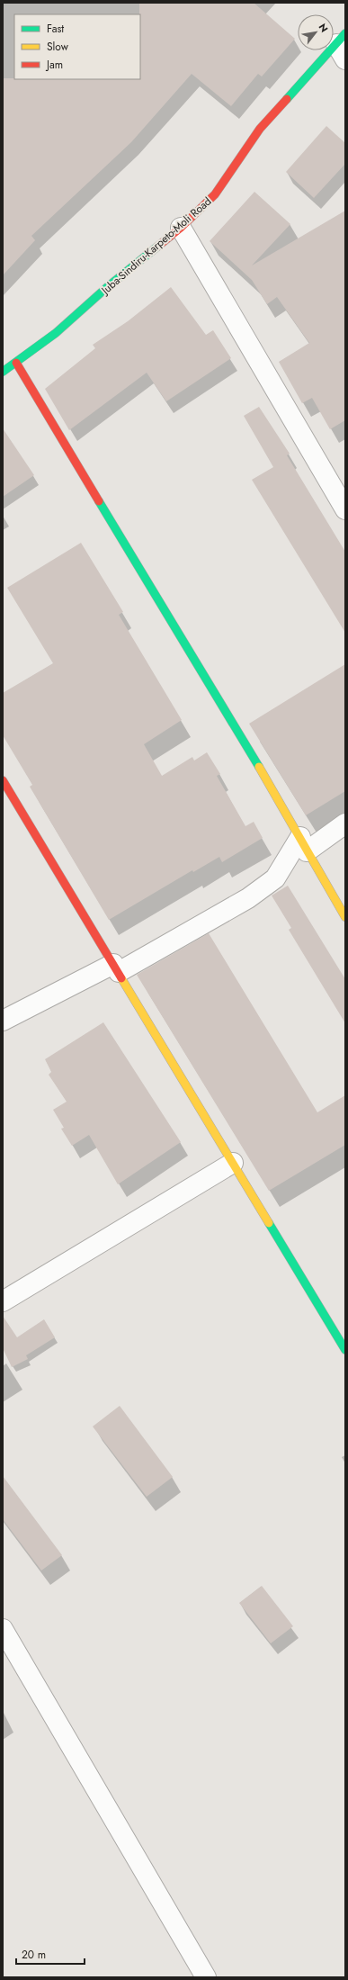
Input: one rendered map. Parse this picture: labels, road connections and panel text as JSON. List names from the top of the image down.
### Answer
{
  "streets": {
    "street": ["Juba-Sindiru-Karpeto-Moli Road"]
  },
  "legend": ["Fast", "Slow", "Jam"],
  "scale_bar": "20 m",
  "north": "top right"
}
